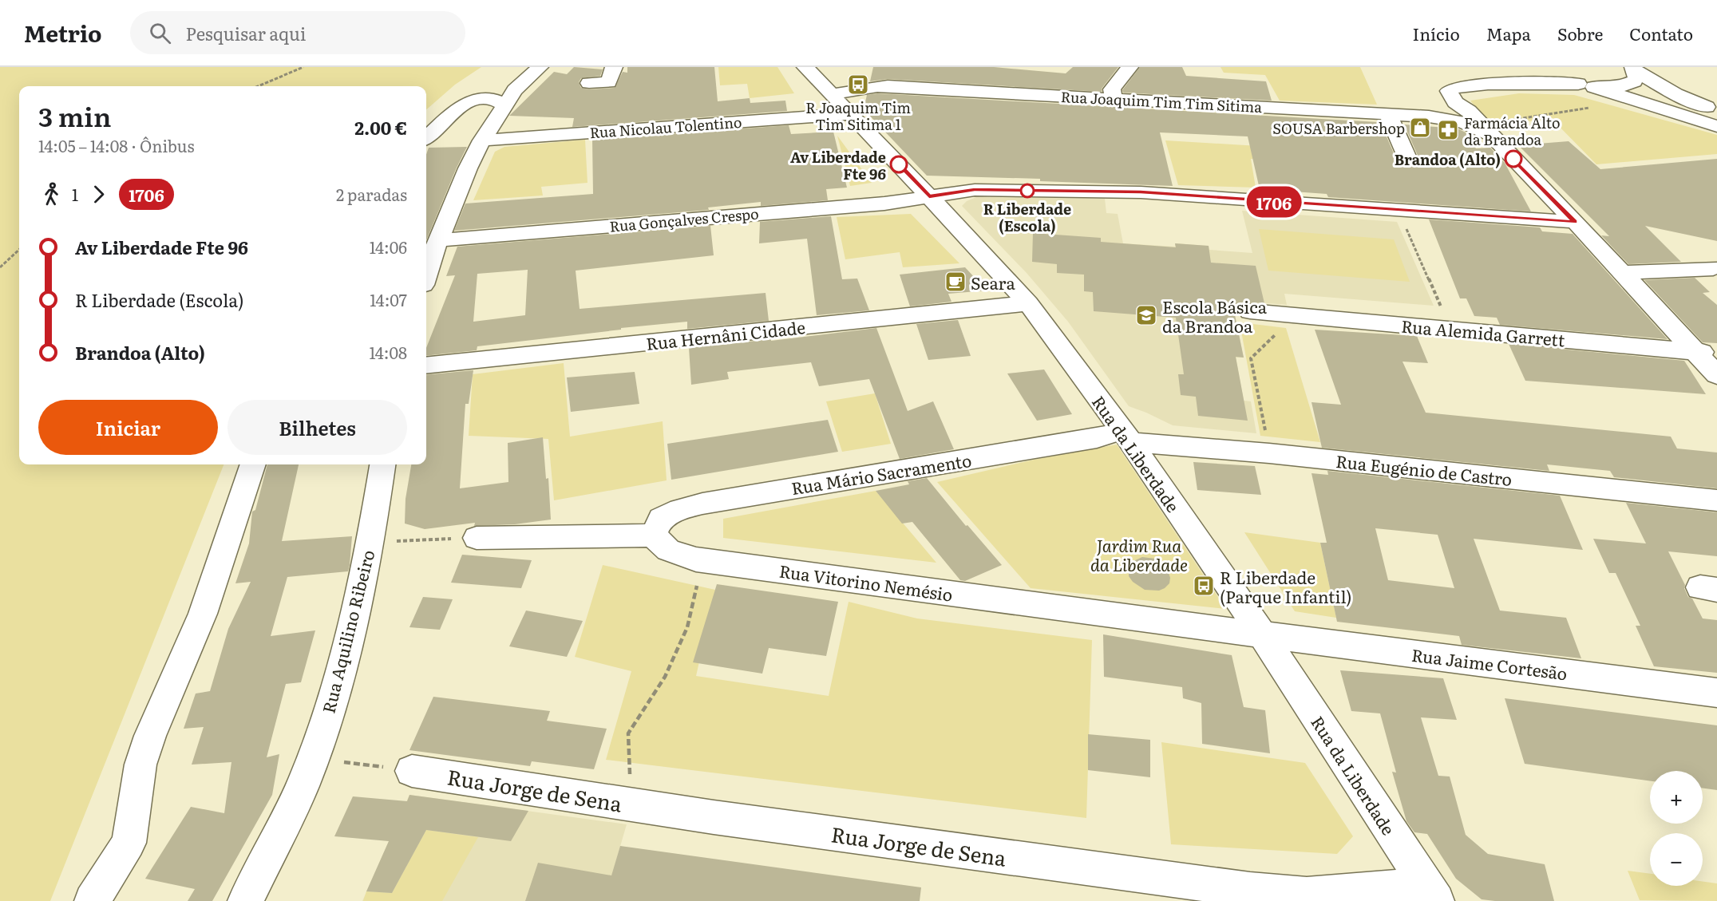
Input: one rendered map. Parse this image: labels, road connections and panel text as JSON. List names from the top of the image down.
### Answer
{
  "streets": {
    "street": [
      "Rua Joaquim Tim Tim Sitima",
      "Rua Nicolau Tolentino",
      "Rua Gonçalves Crespo",
      "Rua Alemida Garrett",
      "Rua Hernâni Cidade",
      "Rua da Liberdade",
      "Rua Eugénio de Castro",
      "Rua Mário Sacramento",
      "Rua Vitorino Nemésio",
      "Rua Aquilino Ribeiro",
      "Rua Jaime Cortesão",
      "Rua Jorge de Sena"
    ]
  },
  "crossings": [
    ["Rua Joaquim Tim Tim Sitima", "Rua da Liberdade"],
    ["Rua Nicolau Tolentino", "Rua da Liberdade"],
    ["Rua Gonçalves Crespo", "Rua da Liberdade"],
    ["Rua Hernâni Cidade", "Rua da Liberdade"],
    ["Rua da Liberdade", "Rua Eugénio de Castro"],
    ["Rua da Liberdade", "Rua Mário Sacramento"],
    ["Rua da Liberdade", "Rua Vitorino Nemésio"],
    ["Rua da Liberdade", "Rua Jaime Cortesão"],
    ["Rua da Liberdade", "Rua Jorge de Sena"],
    ["Rua Eugénio de Castro", "Rua Mário Sacramento"],
    ["Rua Mário Sacramento", "Rua Vitorino Nemésio"],
    ["Rua Vitorino Nemésio", "Rua Jaime Cortesão"]
  ],
  "parks": ["Jardim Rua da Liberdade"],
  "places": {
    "bus stop": ["R Joaquim Tim Tim Sitima 1", "R Liberdade (Parque Infantil)"],
    "shop": ["SOUSA Barbershop"],
    "pharmacy": ["Farmácia Alto da Brandoa"],
    "other": ["Brandoa (Alto)", "Av Liberdade Fte 96", "R Liberdade (Escola)"],
    "cafe": ["Seara"],
    "school or university": ["Escola Básica da Brandoa"]
  },
  "lines": ["bus line 1706"],
  "page": {
    "header": "Metrio",
    "search": "Pesquisar aqui",
    "nav": [
      "Início",
      "Mapa",
      "Sobre",
      "Contato"
    ],
    "on_map": "1706",
    "heading": ["3 min", "14:05 – 14:08 · Ônibus", "2.00 €"],
    "legs": ["1", "1706", "2 paradas"],
    "list": [
      {
        "name": "Av Liberdade Fte 96",
        "value": "14:06"
      },
      {
        "name": "R Liberdade (Escola)",
        "value": "14:07"
      },
      {
        "name": "Brandoa (Alto)",
        "value": "14:08"
      }
    ],
    "buttons": ["Iniciar", "Bilhetes"],
    "map_buttons": ["+", "−"]
  }
}
